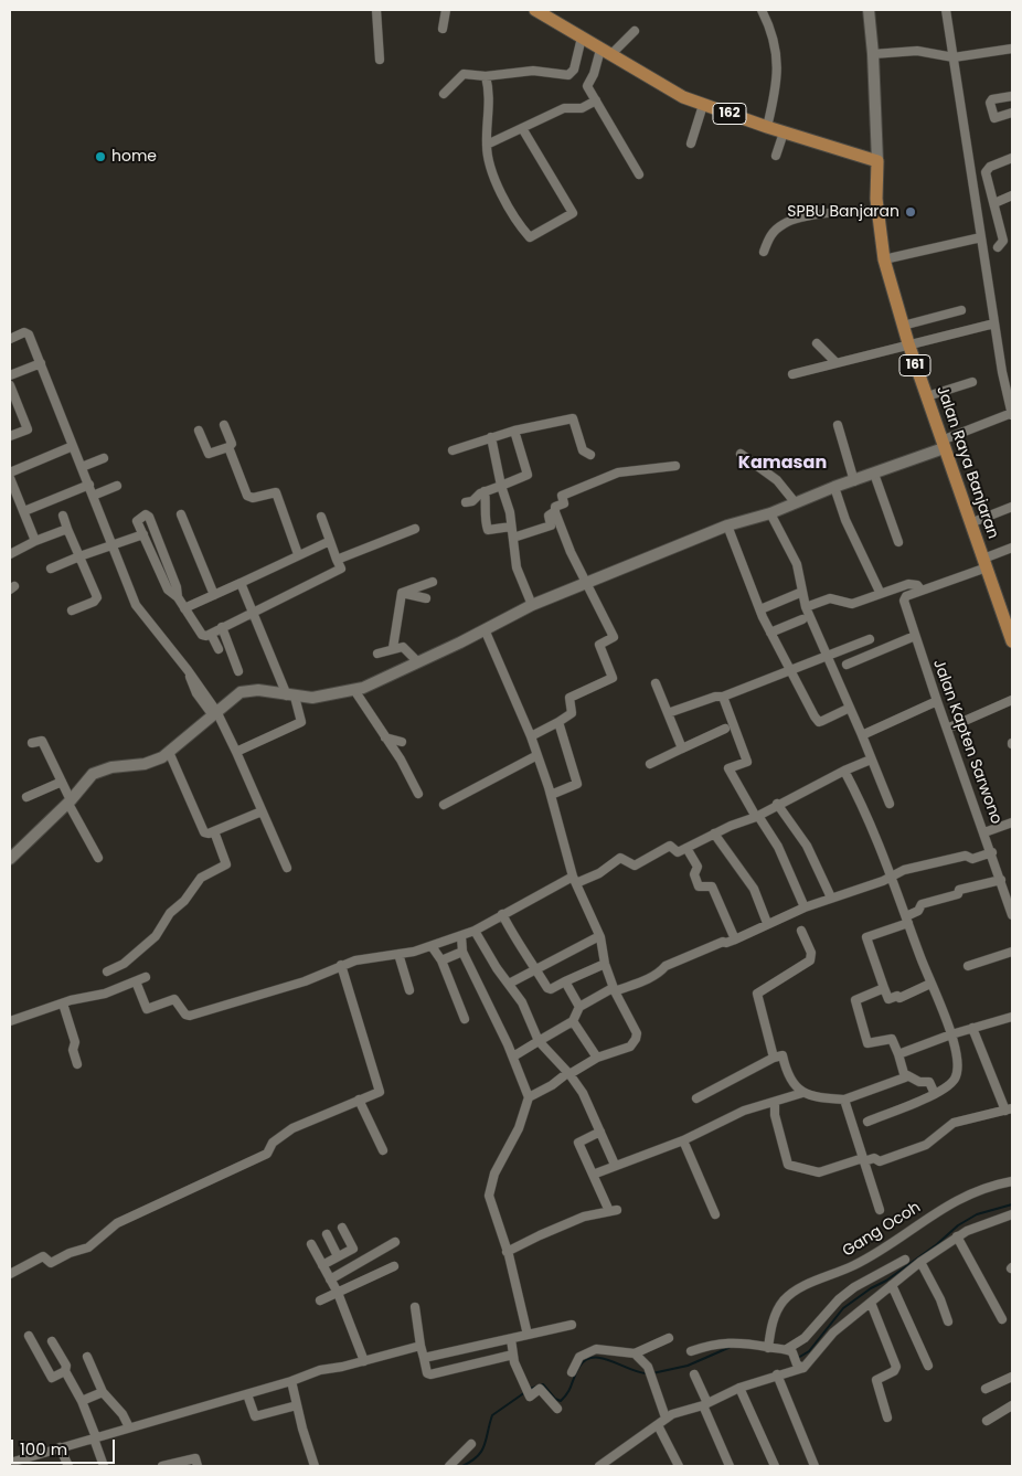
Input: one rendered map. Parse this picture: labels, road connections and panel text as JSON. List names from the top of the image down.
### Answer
{
  "streets": {
    "main road": ["162", "161", "Jalan Raya Banjaran"],
    "street": ["Jalan Kapten Sarwono", "Gang Ocoh"]
  },
  "crossings": [
    ["162", "161"],
    ["162", "Jalan Raya Banjaran"],
    ["161", "Jalan Raya Banjaran"]
  ],
  "districts": ["Kamasan"],
  "places": ["home", "SPBU Banjaran"],
  "scale_bar": "100 m"
}
